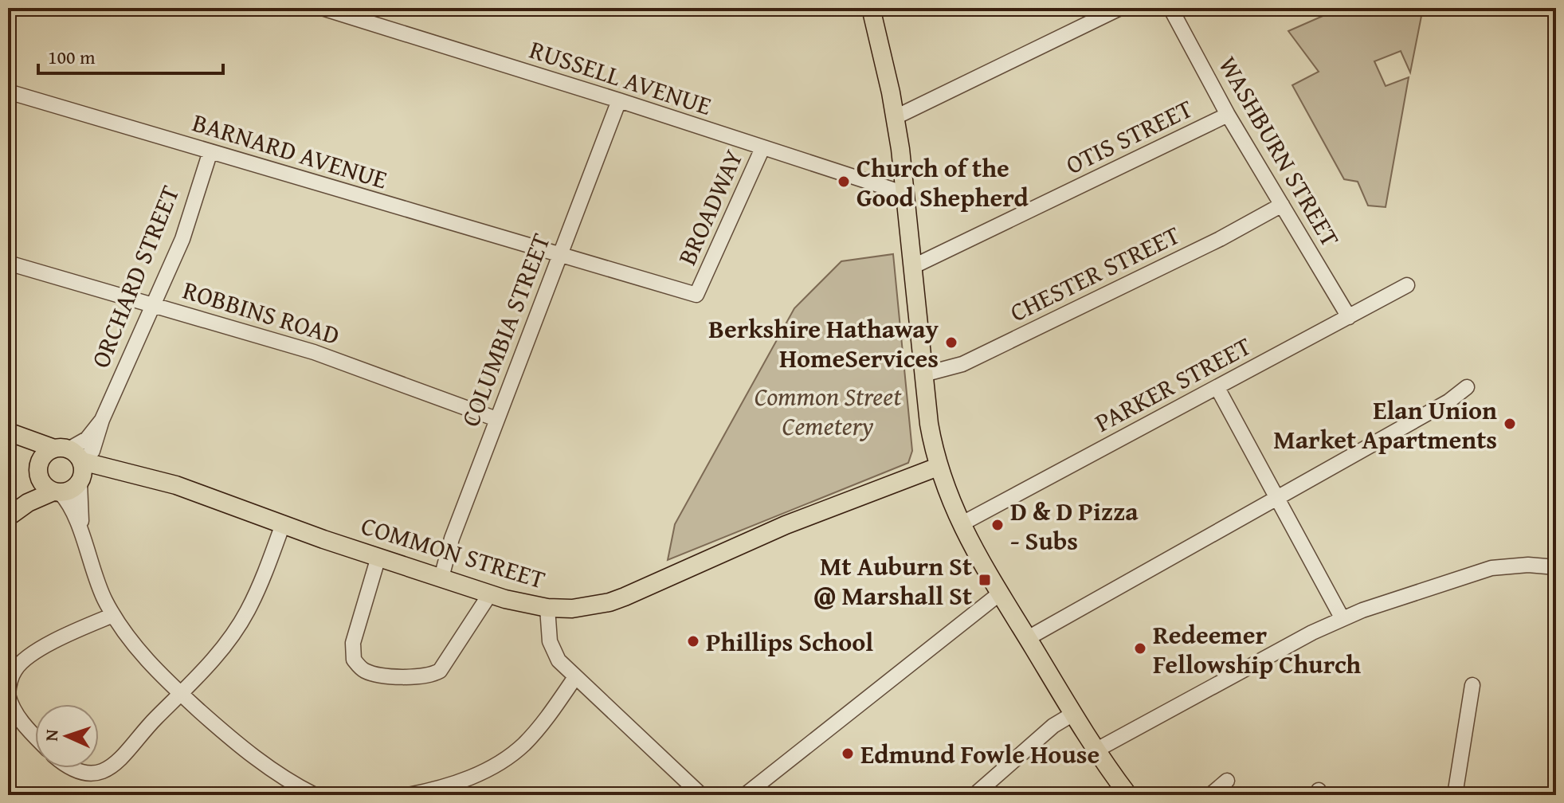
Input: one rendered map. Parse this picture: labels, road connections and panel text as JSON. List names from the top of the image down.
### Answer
{
  "streets": {
    "main road": ["COMMON STREET"],
    "street": [
      "RUSSELL AVENUE",
      "OTIS STREET",
      "BARNARD AVENUE",
      "WASHBURN STREET",
      "BROADWAY",
      "CHESTER STREET",
      "ORCHARD STREET",
      "ROBBINS ROAD",
      "COLUMBIA STREET",
      "PARKER STREET"
    ]
  },
  "crossings": [
    ["RUSSELL AVENUE", "BROADWAY"],
    ["RUSSELL AVENUE", "COLUMBIA STREET"],
    ["OTIS STREET", "WASHBURN STREET"],
    ["BARNARD AVENUE", "BROADWAY"],
    ["BARNARD AVENUE", "ORCHARD STREET"],
    ["BARNARD AVENUE", "COLUMBIA STREET"],
    ["WASHBURN STREET", "CHESTER STREET"],
    ["WASHBURN STREET", "PARKER STREET"],
    ["BROADWAY", "COLUMBIA STREET"],
    ["ORCHARD STREET", "ROBBINS ROAD"],
    ["ORCHARD STREET", "COMMON STREET"],
    ["ROBBINS ROAD", "COLUMBIA STREET"],
    ["COLUMBIA STREET", "COMMON STREET"]
  ],
  "parks": ["Common Street Cemetery"],
  "places": {
    "other": [
      "Church of the Good Shepherd",
      "Berkshire Hathaway HomeServices",
      "Elan Union Market Apartments",
      "D & D Pizza - Subs",
      "Phillips School",
      "Redeemer Fellowship Church",
      "Edmund Fowle House"
    ],
    "transit": ["Mt Auburn St @ Marshall St"]
  },
  "scale_bar": "100 m",
  "north": "left"
}
